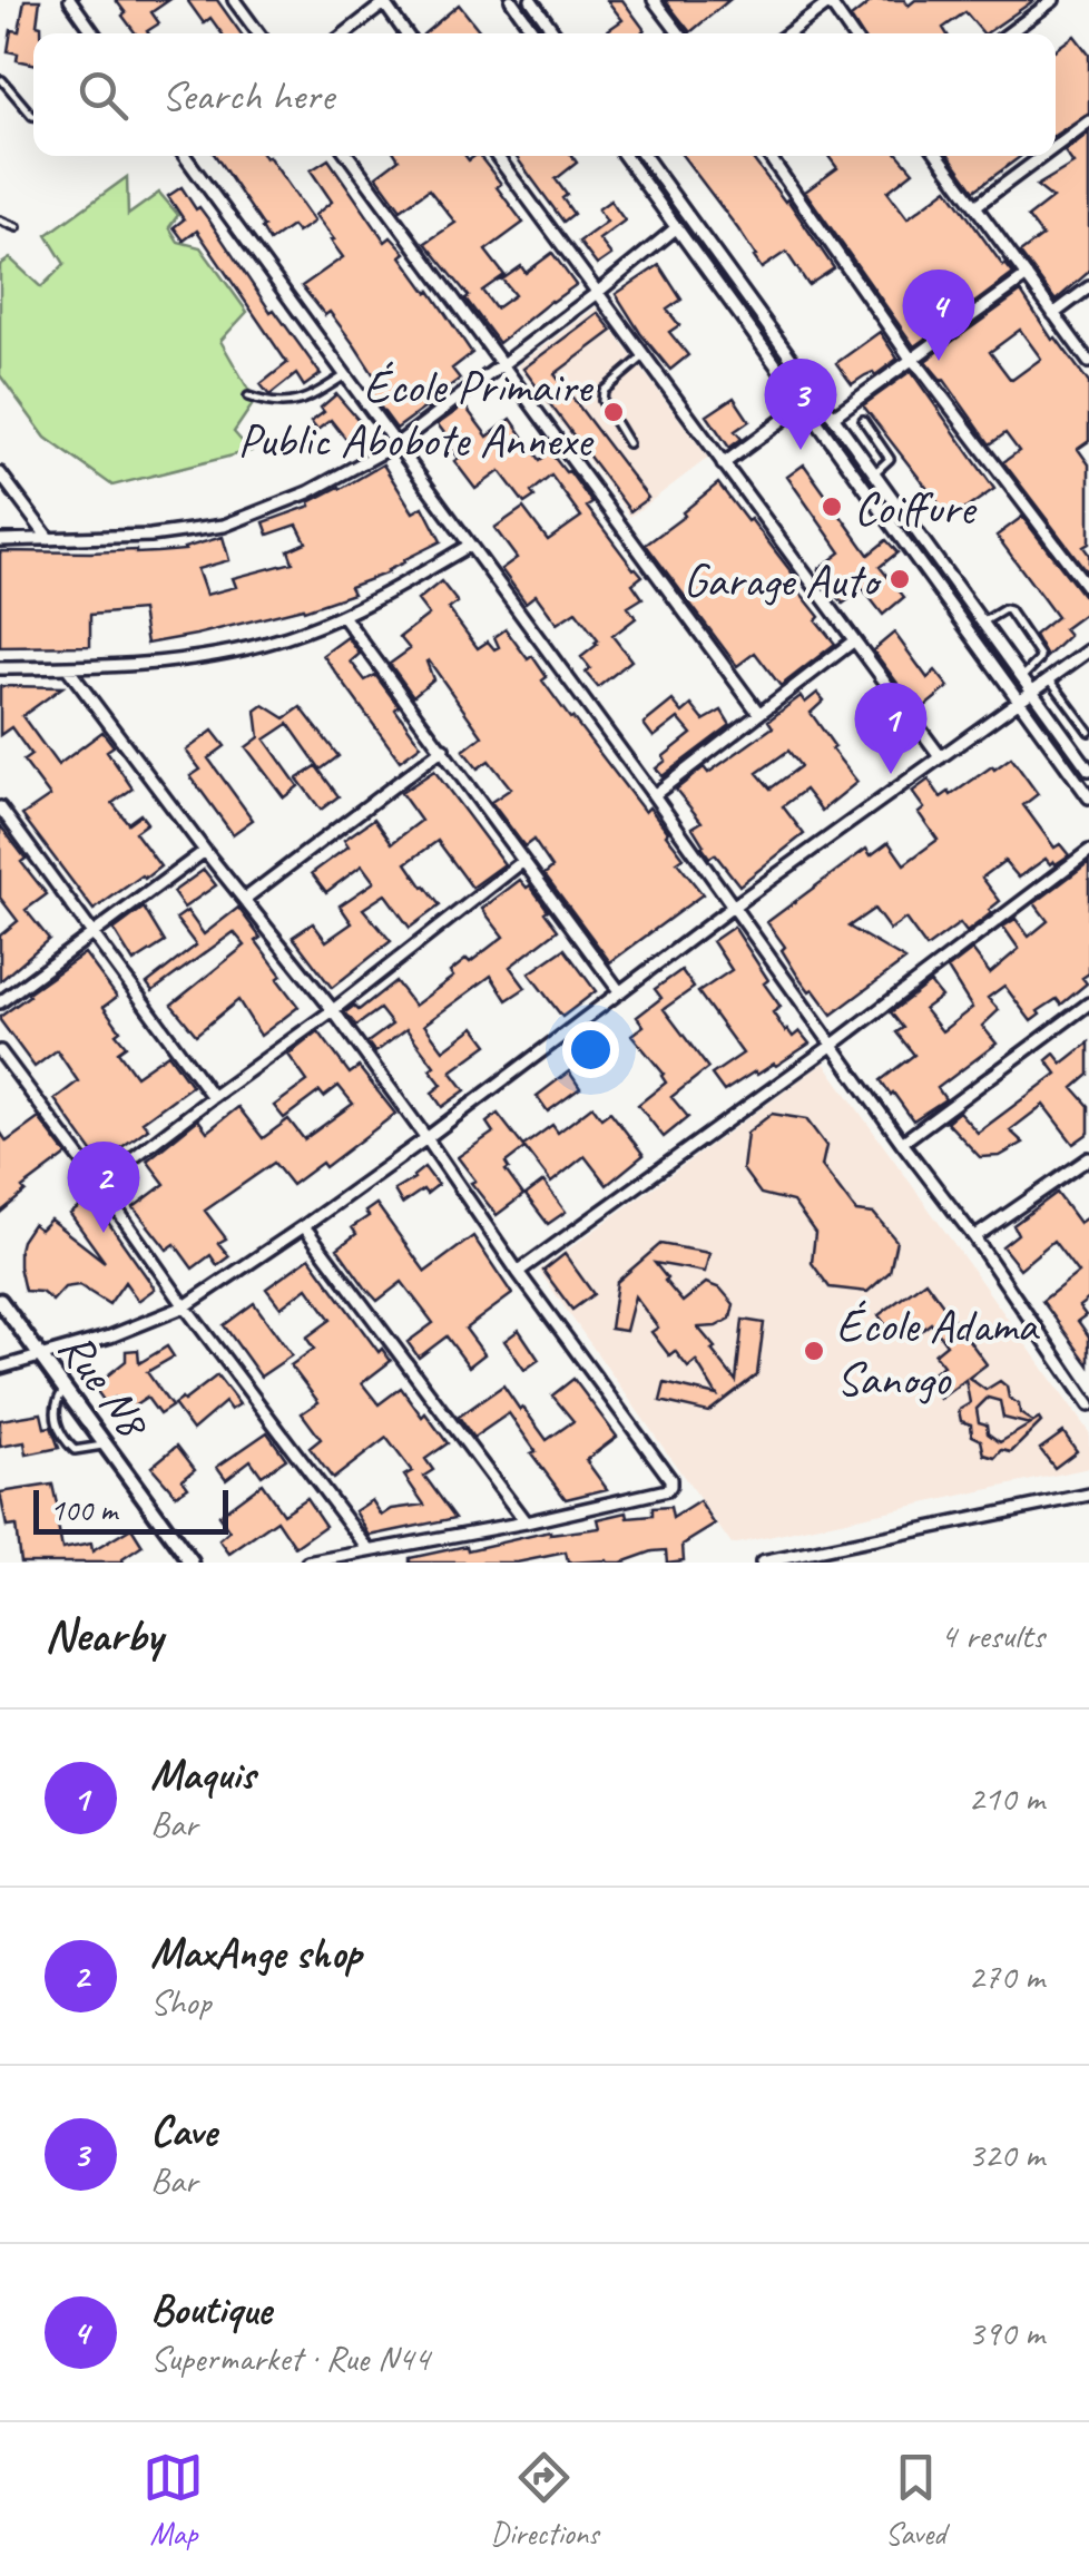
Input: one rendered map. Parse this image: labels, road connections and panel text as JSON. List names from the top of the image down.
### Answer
{
  "streets": {
    "street": ["Rue N8"]
  },
  "places": [
    "École Primaire Public Abobote Annexe",
    "Coiffure",
    "Garage Auto",
    "École Adama Sanogo"
  ],
  "scale_bar": "100 m",
  "page": {
    "search": "Search here",
    "pins": [
      "4",
      "3",
      "1",
      "2"
    ],
    "scale": "100 m",
    "heading": ["Nearby", "4 results"],
    "list": [
      {
        "mark": "1",
        "name": "Maquis",
        "note": "Bar",
        "value": "210 m"
      },
      {
        "mark": "2",
        "name": "MaxAnge shop",
        "note": "Shop",
        "value": "270 m"
      },
      {
        "mark": "3",
        "name": "Cave",
        "note": "Bar",
        "value": "320 m"
      },
      {
        "mark": "4",
        "name": "Boutique",
        "note": "Supermarket · Rue N44",
        "value": "390 m"
      }
    ],
    "nav": ["Map", "Directions", "Saved"]
  }
}
